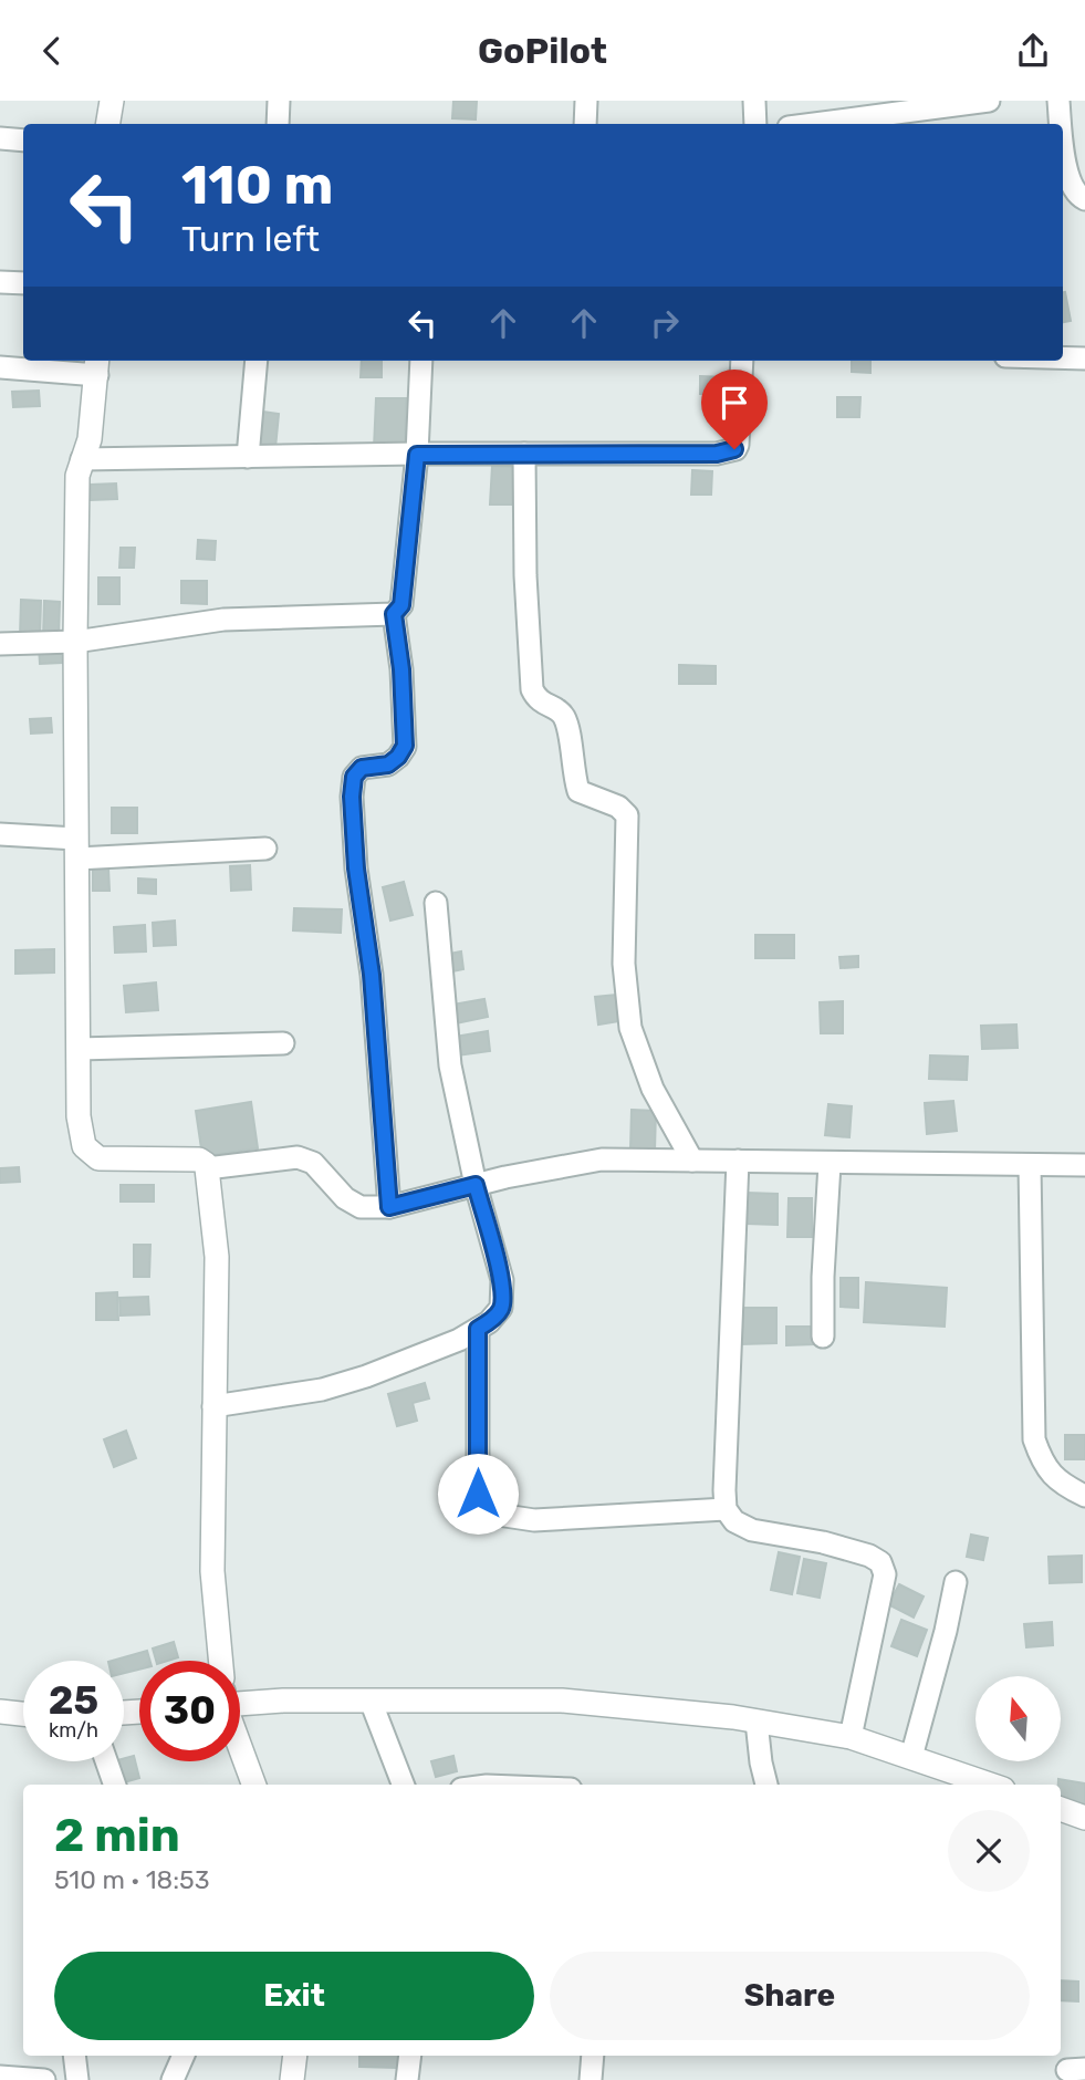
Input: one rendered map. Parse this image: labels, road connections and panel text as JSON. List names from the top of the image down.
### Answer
{
  "north": "top",
  "page": {
    "header": "GoPilot",
    "turn": ["110 m", "Turn left"],
    "speed": "25 km/h",
    "limit": "30",
    "heading": ["2 min", "510 m · 18:53"],
    "buttons": ["Exit", "Share"]
  }
}
